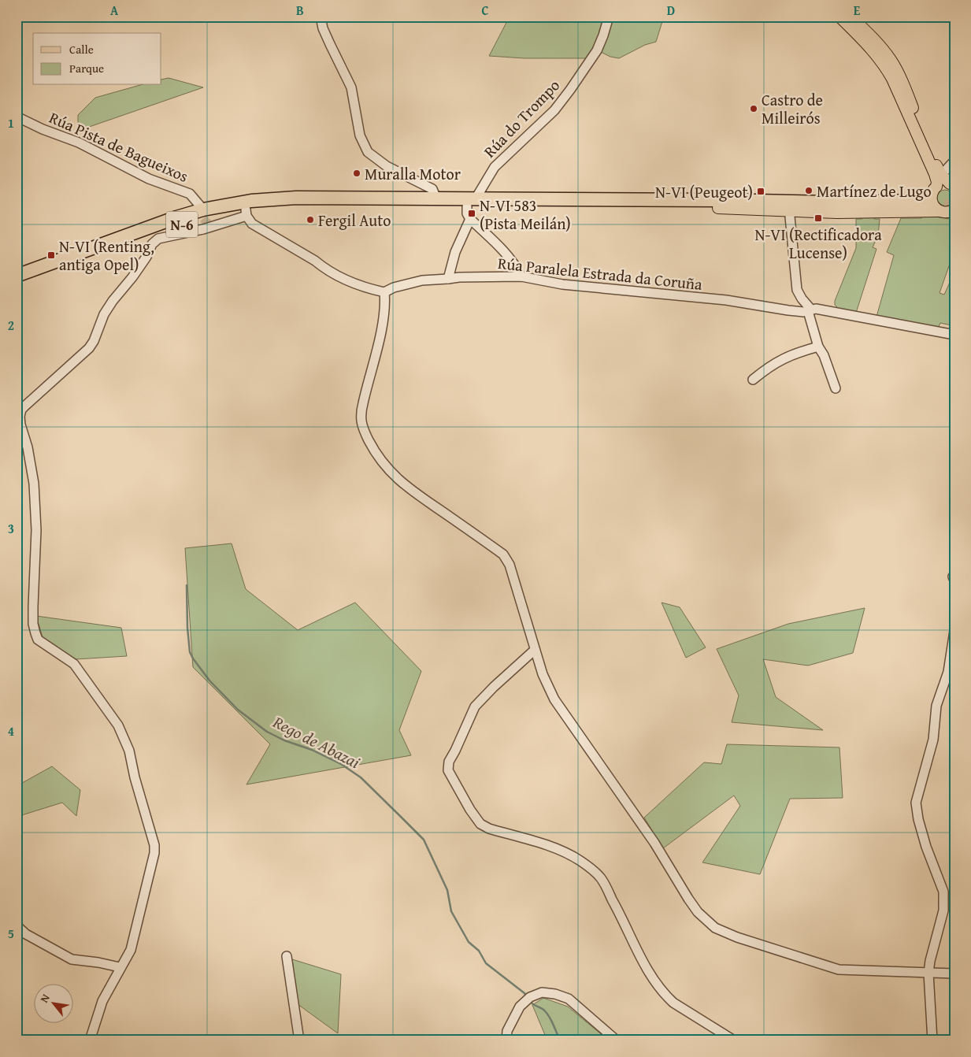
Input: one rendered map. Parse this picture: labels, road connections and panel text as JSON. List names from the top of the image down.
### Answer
{
  "streets": {
    "highway": ["N-6"],
    "street": ["Rúa do Trompo", "Rúa Pista de Bagueixos", "Rúa Paralela Estrada da Coruña"]
  },
  "crossings": [
    ["Rúa do Trompo", "N-6"],
    ["Rúa do Trompo", "Rúa Paralela Estrada da Coruña"],
    ["Rúa Pista de Bagueixos", "N-6"]
  ],
  "water": ["Rego de Abazai"],
  "places": {
    "other": [
      "Castro de Milleirós",
      "Muralla Motor",
      "Martínez de Lugo",
      "Fergil Auto"
    ],
    "transit": [
      "N-VI (Peugeot)",
      "N-VI 583 (Pista Meilán)",
      "N-VI (Rectificadora Lucense)",
      "N-VI (Renting, antiga Opel)"
    ]
  },
  "legend": ["Calle", "Parque"],
  "north": "top left",
  "grid": {
    "columns": [
      "A",
      "B",
      "C",
      "D",
      "E"
    ],
    "rows": [
      "1",
      "2",
      "3",
      "4",
      "5"
    ]
  }
}
